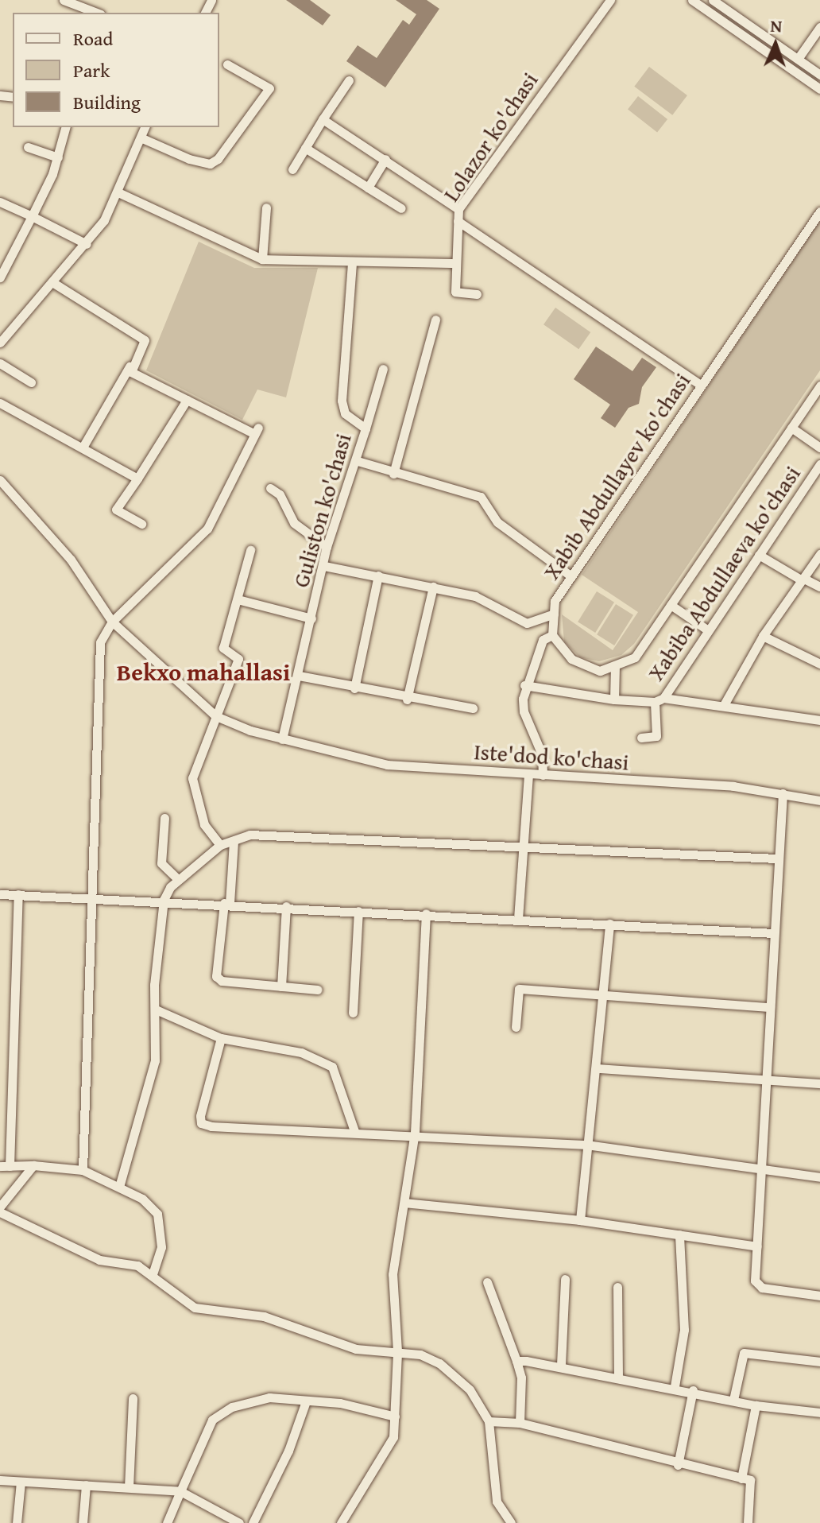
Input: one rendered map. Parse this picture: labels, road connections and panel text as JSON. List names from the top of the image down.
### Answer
{
  "streets": {
    "street": [
      "Lolazor ko'chasi",
      "Xabib Abdullayev ko'chasi",
      "Guliston ko'chasi",
      "Xabiba Abdullaeva ko'chasi",
      "Iste'dod ko'chasi"
    ]
  },
  "crossings": [
    ["Guliston ko'chasi", "Iste'dod ko'chasi"]
  ],
  "districts": ["Bekxo mahallasi"],
  "legend": ["Road", "Park", "Building"],
  "north": "top"
}
